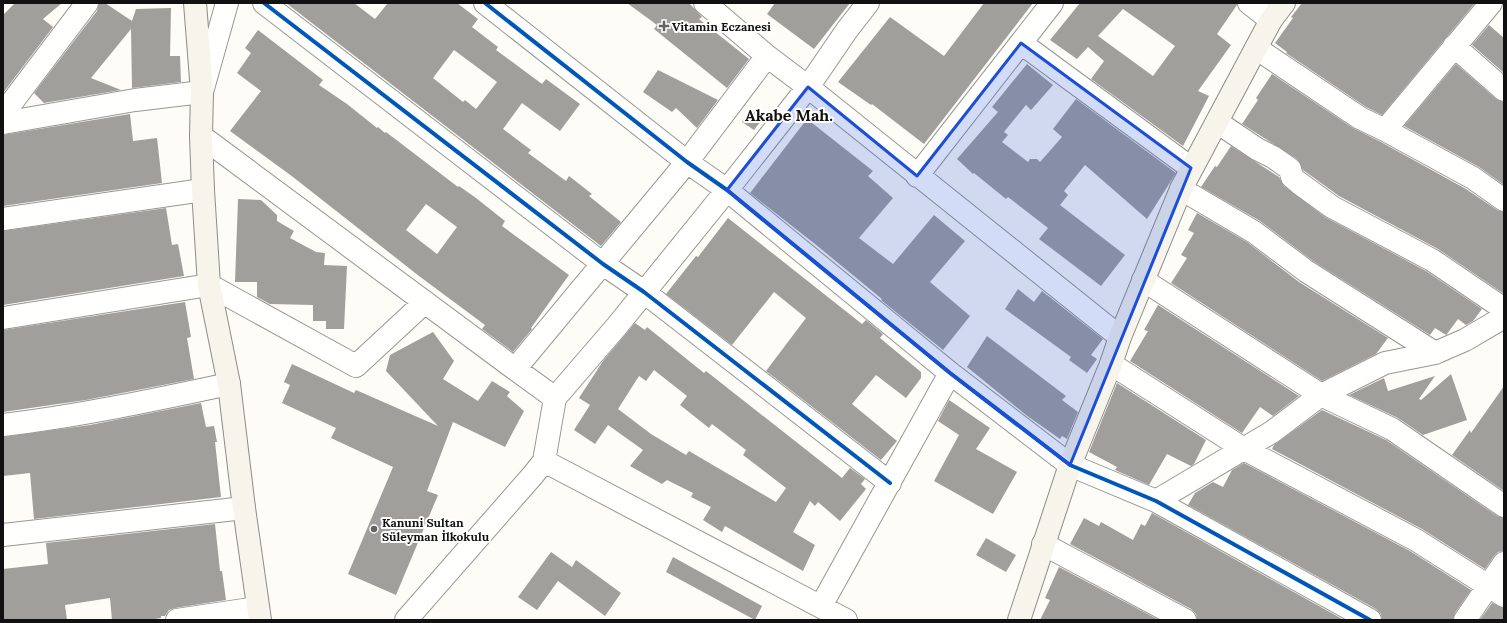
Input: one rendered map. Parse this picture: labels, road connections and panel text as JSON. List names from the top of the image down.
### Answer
{
  "districts": ["Akabe Mah."],
  "places": {
    "health": ["Vitamin Eczanesi"],
    "other": ["Kanuni Sultan Süleyman İlkokulu"]
  }
}
